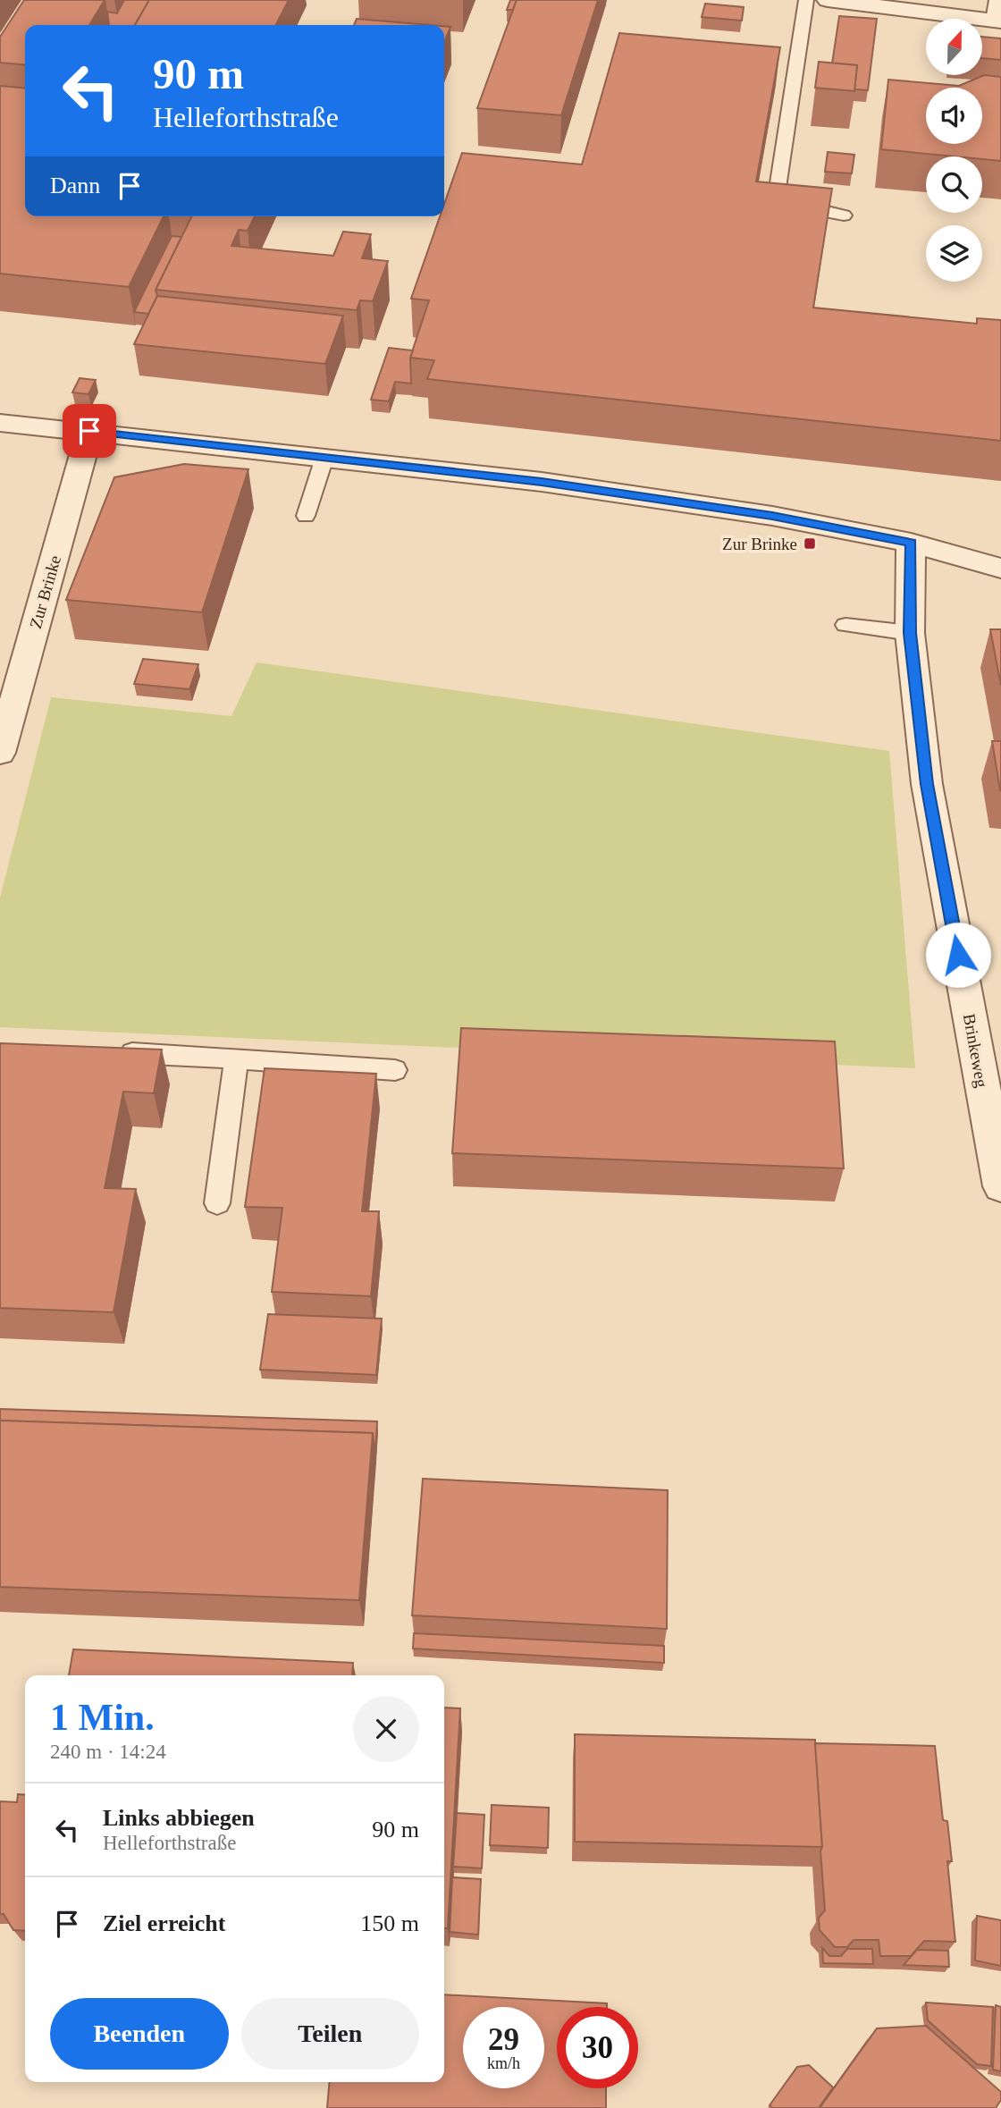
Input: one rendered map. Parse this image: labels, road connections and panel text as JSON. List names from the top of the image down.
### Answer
{
  "streets": {
    "street": ["Zur Brinke", "Brinkeweg"]
  },
  "places": {
    "transit": ["Zur Brinke"]
  },
  "north": "top",
  "page": {
    "turn": ["90 m", "Helleforthstraße"],
    "then": "Dann",
    "heading": ["1 Min.", "240 m · 14:24"],
    "list": [
      {
        "name": "Links abbiegen",
        "note": "Helleforthstraße",
        "value": "90 m"
      },
      {
        "name": "Ziel erreicht",
        "value": "150 m"
      }
    ],
    "buttons": ["Beenden", "Teilen"],
    "speed": "29 km/h",
    "limit": "30"
  }
}
